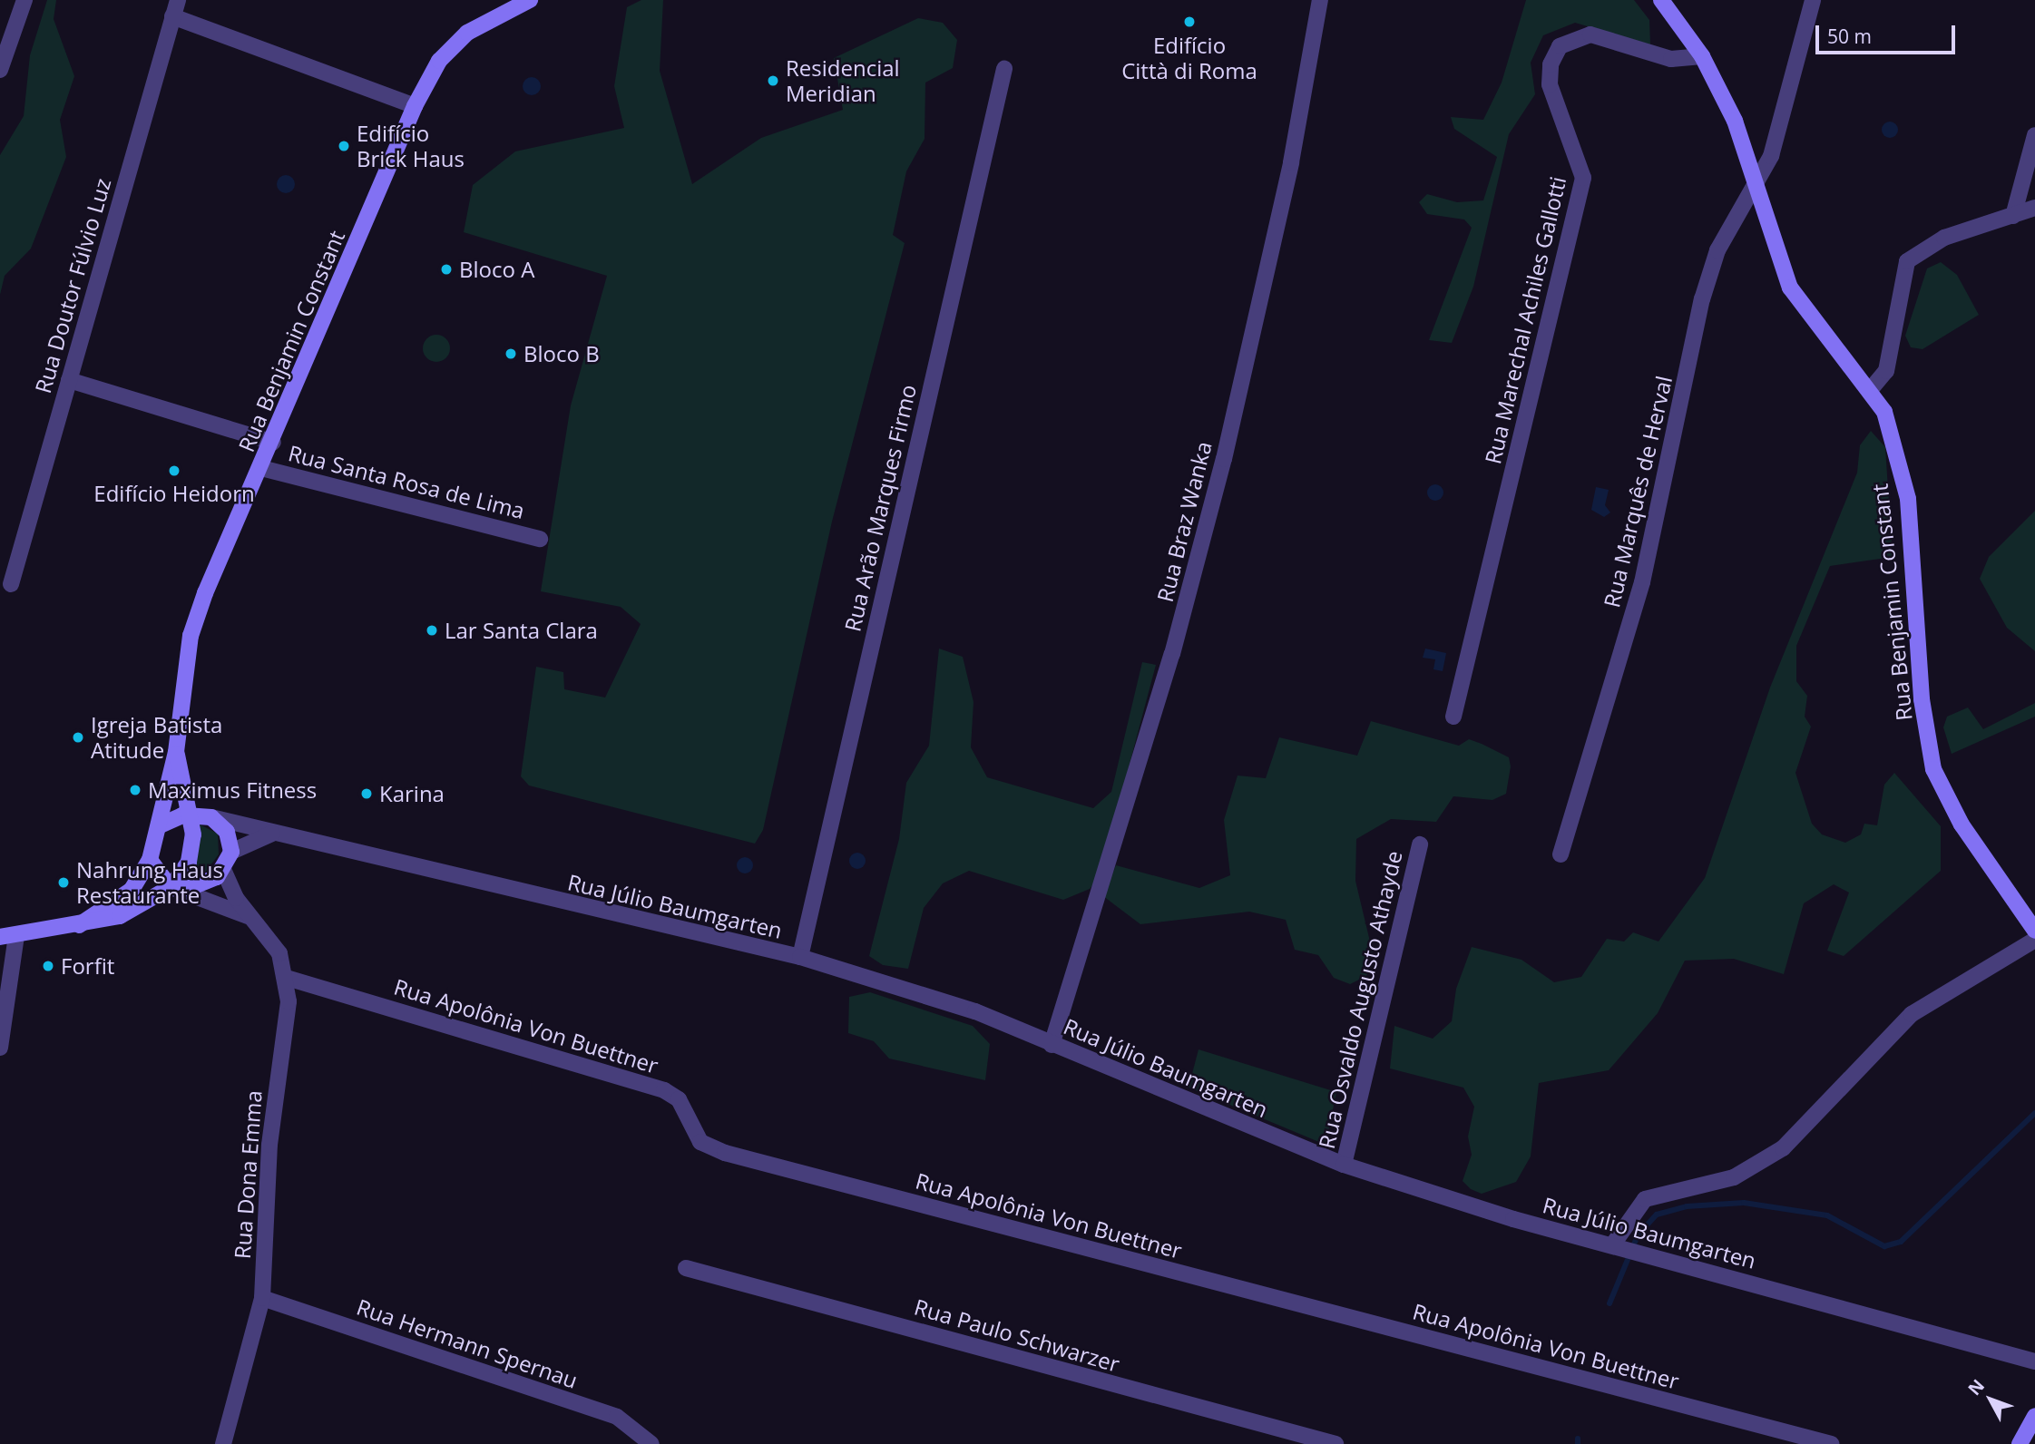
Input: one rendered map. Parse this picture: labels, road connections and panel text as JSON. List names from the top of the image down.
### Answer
{
  "streets": {
    "main road": ["Rua Benjamin Constant"],
    "street": [
      "Rua Doutor Fúlvio Luz",
      "Rua Marechal Achiles Gallotti",
      "Rua Santa Rosa de Lima",
      "Rua Marquês de Herval",
      "Rua Arão Marques Firmo",
      "Rua Braz Wanka",
      "Rua Júlio Baumgarten",
      "Rua Osvaldo Augusto Athayde",
      "Rua Apolônia Von Buettner",
      "Rua Dona Emma",
      "Rua Paulo Schwarzer",
      "Rua Hermann Spernau"
    ]
  },
  "crossings": [
    ["Rua Marechal Achiles Gallotti", "Rua Benjamin Constant"],
    ["Rua Benjamin Constant", "Rua Santa Rosa de Lima"],
    ["Rua Benjamin Constant", "Rua Marquês de Herval"],
    ["Rua Benjamin Constant", "Rua Dona Emma"],
    ["Rua Arão Marques Firmo", "Rua Júlio Baumgarten"],
    ["Rua Braz Wanka", "Rua Júlio Baumgarten"],
    ["Rua Júlio Baumgarten", "Rua Osvaldo Augusto Athayde"],
    ["Rua Apolônia Von Buettner", "Rua Dona Emma"],
    ["Rua Dona Emma", "Rua Hermann Spernau"]
  ],
  "places": [
    "Edifício Città di Roma",
    "Residencial Meridian",
    "Edifício Brick Haus",
    "Bloco A",
    "Bloco B",
    "Edifício Heidorn",
    "Lar Santa Clara",
    "Igreja Batista Atitude",
    "Maximus Fitness",
    "Karina",
    "Nahrung Haus Restaurante",
    "Forfit"
  ],
  "scale_bar": "50 m",
  "north": "top left"
}
